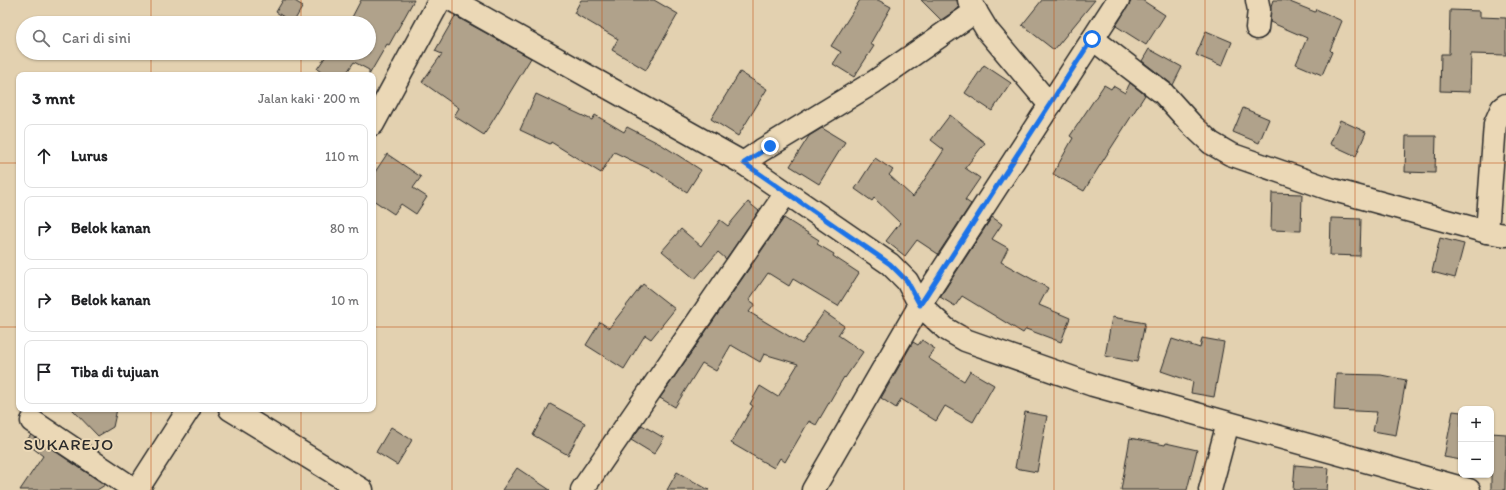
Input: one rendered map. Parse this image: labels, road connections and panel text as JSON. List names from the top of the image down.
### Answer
{
  "districts": ["SUKAREJO"],
  "page": {
    "search": "Cari di sini",
    "heading": ["3 mnt", "Jalan kaki · 200 m"],
    "list": [
      ["Lurus", "110 m"],
      ["Belok kanan", "80 m"],
      ["Belok kanan", "10 m"],
      "Tiba di tujuan"
    ],
    "map_buttons": ["+", "−"]
  }
}
